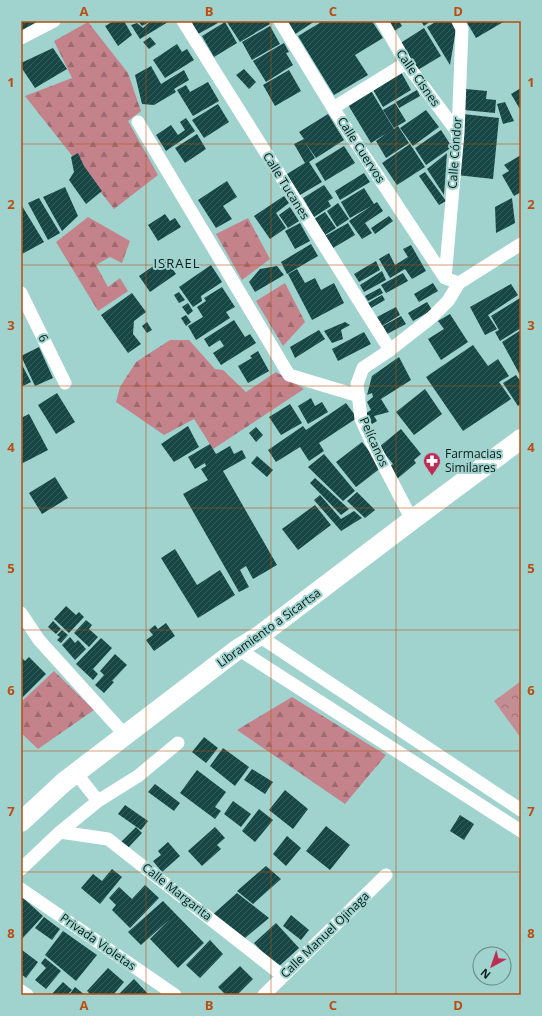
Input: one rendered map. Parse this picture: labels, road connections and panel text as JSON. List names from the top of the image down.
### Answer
{
  "streets": {
    "main road": ["Libramiento a Sicartsa"],
    "street": [
      "Calle Cisnes",
      "Calle Cuervos",
      "Calle Cóndor",
      "Calle Tucanes",
      "6",
      "Pelícanos",
      "Calle Margarita",
      "Calle Manuel Ojinaga",
      "Privada Violetas"
    ]
  },
  "crossings": [
    ["Calle Cisnes", "Calle Cóndor"],
    ["Calle Cuervos", "Calle Cóndor"],
    ["Calle Tucanes", "Pelícanos"],
    ["Pelícanos", "Libramiento a Sicartsa"],
    ["Calle Margarita", "Calle Manuel Ojinaga"]
  ],
  "districts": ["ISRAEL"],
  "places": {
    "pharmacy": ["Farmacias Similares"]
  },
  "north": "bottom left",
  "grid": {
    "columns": [
      "A",
      "B",
      "C",
      "D"
    ],
    "rows": [
      "1",
      "2",
      "3",
      "4",
      "5",
      "6",
      "7",
      "8"
    ]
  }
}
